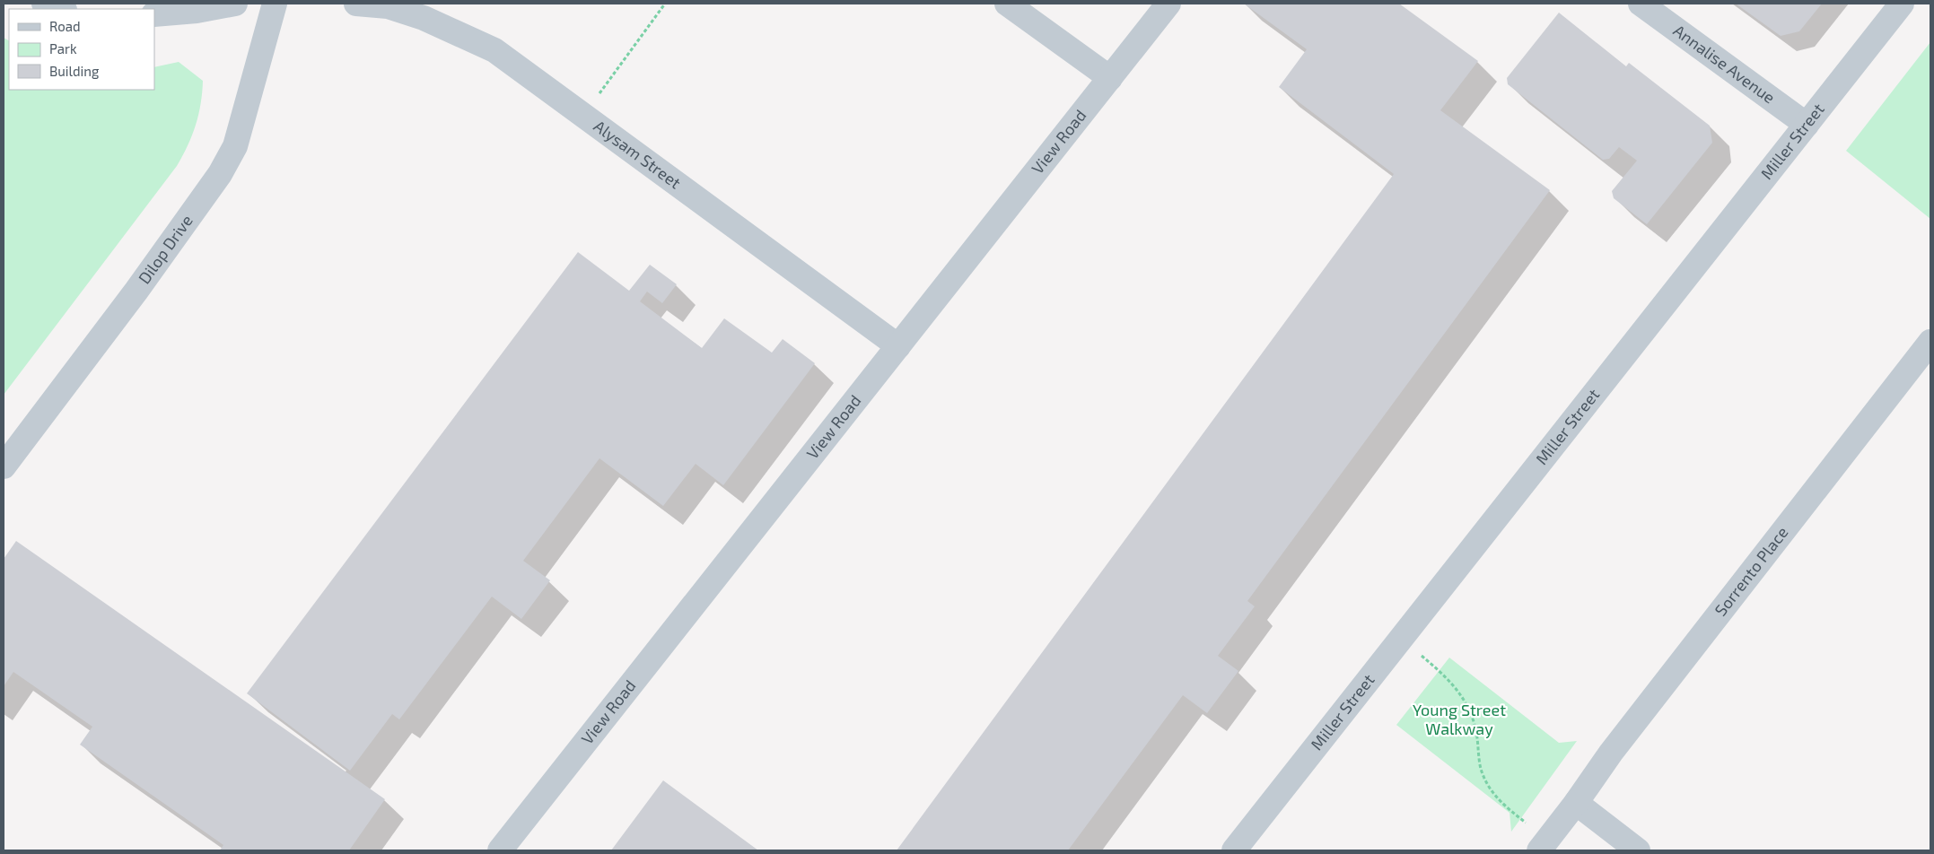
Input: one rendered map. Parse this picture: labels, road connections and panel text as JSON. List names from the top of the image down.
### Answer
{
  "streets": {
    "street": [
      "Annalise Avenue",
      "View Road",
      "Miller Street",
      "Alysam Street",
      "Dilop Drive",
      "Sorrento Place"
    ]
  },
  "crossings": [
    ["Annalise Avenue", "Miller Street"],
    ["View Road", "Alysam Street"]
  ],
  "parks": ["Young Street Walkway"],
  "legend": ["Road", "Park", "Building"]
}
